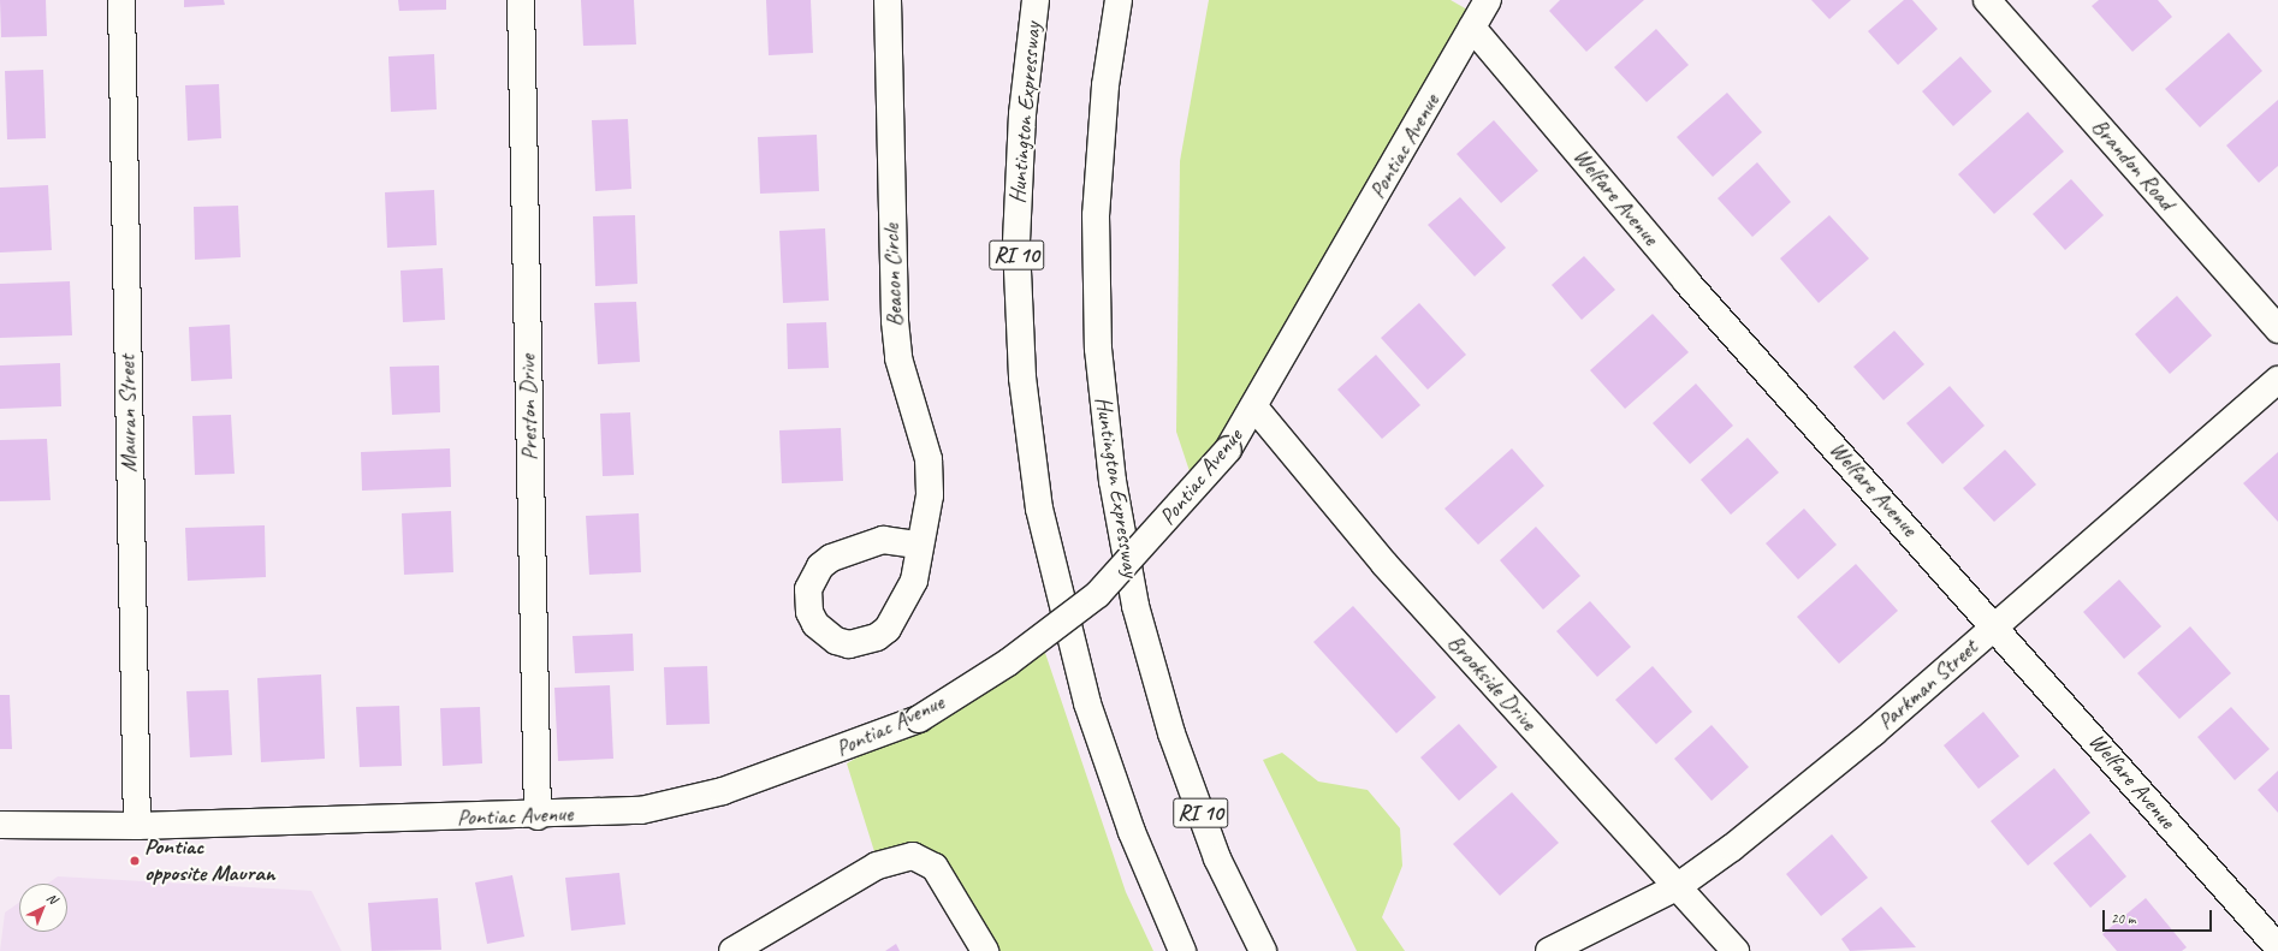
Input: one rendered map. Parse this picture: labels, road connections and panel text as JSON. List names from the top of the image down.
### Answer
{
  "streets": {
    "main road": [
      "Huntington Expressway",
      "Pontiac Avenue",
      "Brandon Road",
      "Welfare Avenue",
      "RI 10",
      "Beacon Circle",
      "Preston Drive",
      "Mauran Street",
      "Brookside Drive",
      "Parkman Street"
    ]
  },
  "crossings": [
    ["Pontiac Avenue", "Welfare Avenue"],
    ["Pontiac Avenue", "Preston Drive"],
    ["Pontiac Avenue", "Mauran Street"],
    ["Pontiac Avenue", "Brookside Drive"],
    ["Welfare Avenue", "Parkman Street"],
    ["Brookside Drive", "Parkman Street"]
  ],
  "places": ["Pontiac opposite Mauran"],
  "scale_bar": "20 m",
  "north": "top right"
}
